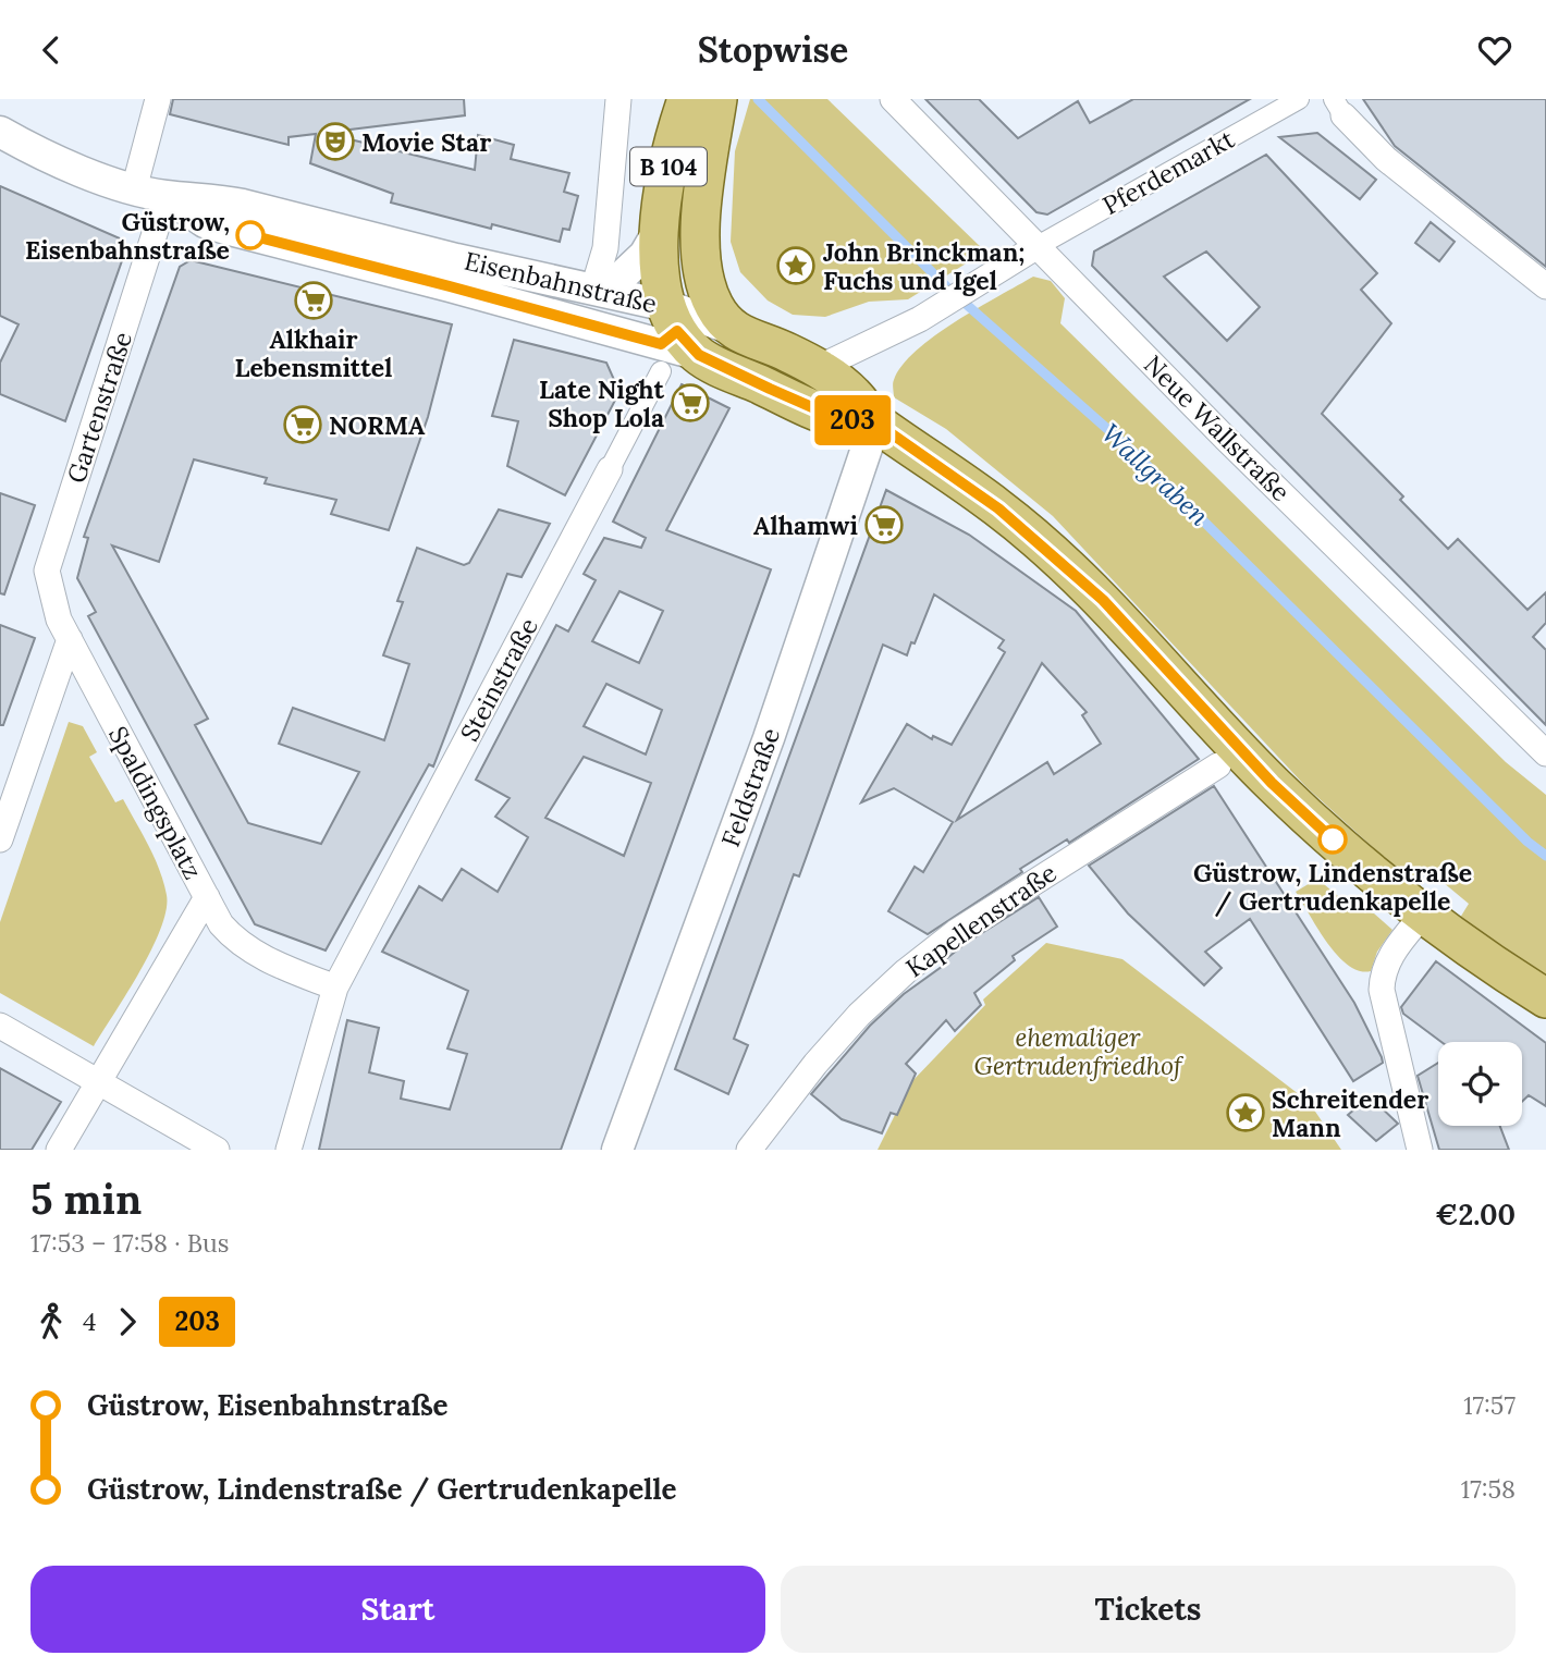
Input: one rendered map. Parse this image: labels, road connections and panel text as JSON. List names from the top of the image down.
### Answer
{
  "streets": {
    "main road": ["B 104", "Eisenbahnstraße"],
    "street": [
      "Pferdemarkt",
      "Gartenstraße",
      "Neue Wallstraße",
      "Steinstraße",
      "Feldstraße",
      "Spaldingsplatz",
      "Kapellenstraße"
    ]
  },
  "crossings": [
    ["B 104", "Eisenbahnstraße"],
    ["B 104", "Steinstraße"],
    ["Pferdemarkt", "Neue Wallstraße"],
    ["Eisenbahnstraße", "Gartenstraße"],
    ["Eisenbahnstraße", "Steinstraße"],
    ["Eisenbahnstraße", "Feldstraße"],
    ["Gartenstraße", "Spaldingsplatz"]
  ],
  "water": ["Wallgraben"],
  "parks": ["ehemaliger Gertrudenfriedhof"],
  "places": {
    "theatre": ["Movie Star"],
    "other": ["Güstrow, Eisenbahnstraße", "Güstrow, Lindenstraße / Gertrudenkapelle"],
    "place": ["John Brinckman; Fuchs und Igel", "Schreitender Mann"],
    "supermarket": [
      "Alkhair Lebensmittel",
      "Late Night Shop Lola",
      "NORMA",
      "Alhamwi"
    ]
  },
  "lines": ["bus line 203"],
  "page": {
    "header": "Stopwise",
    "on_map": "203",
    "heading": ["5 min", "17:53 – 17:58 · Bus", "€2.00"],
    "legs": ["4", "203"],
    "list": [
      {
        "name": "Güstrow, Eisenbahnstraße",
        "value": "17:57"
      },
      {
        "name": "Güstrow, Lindenstraße / Gertrudenkapelle",
        "value": "17:58"
      }
    ],
    "buttons": ["Start", "Tickets"]
  }
}
